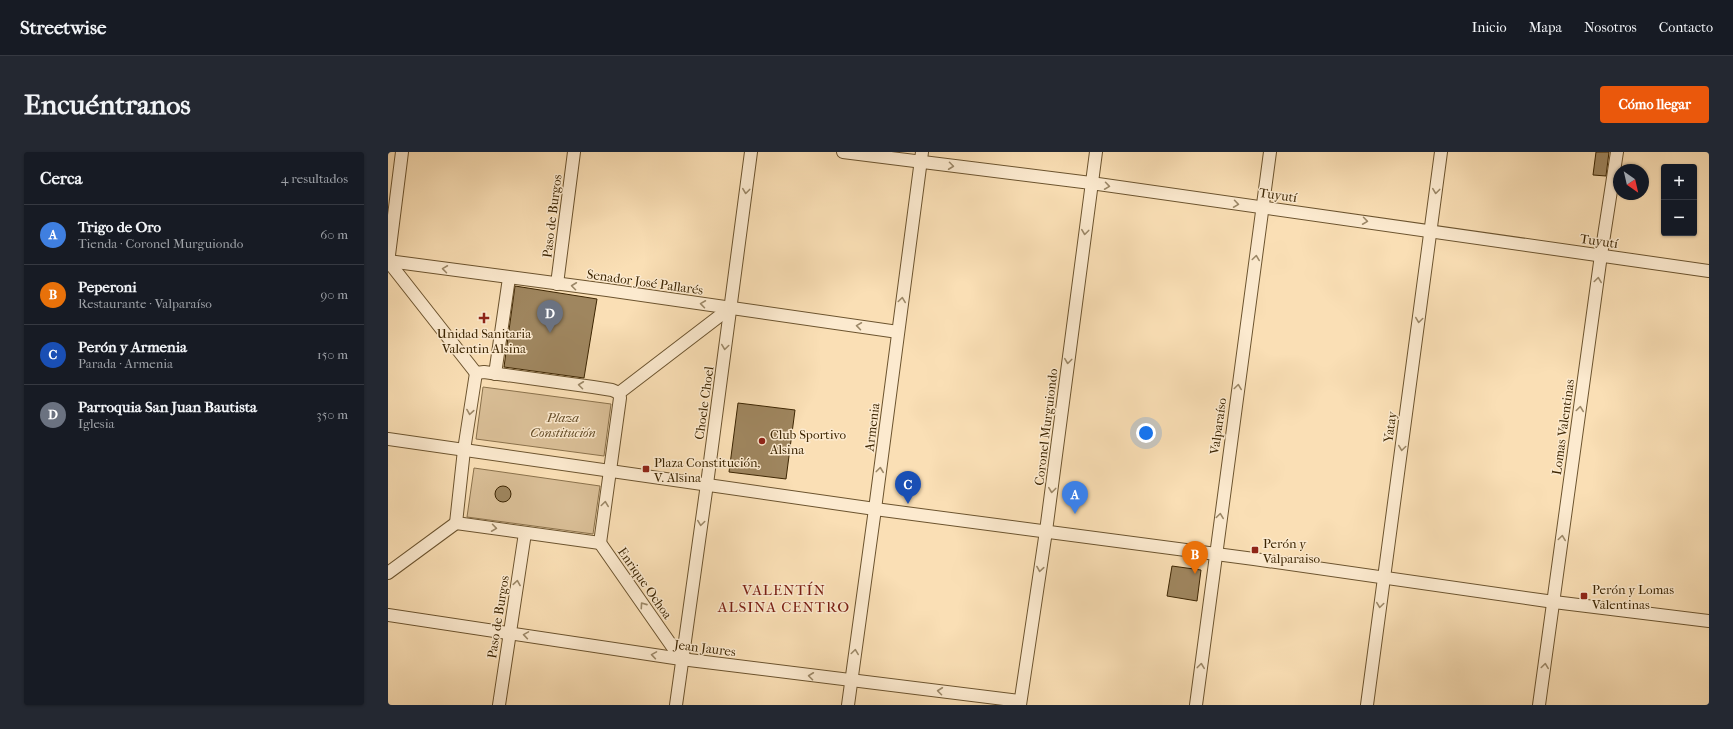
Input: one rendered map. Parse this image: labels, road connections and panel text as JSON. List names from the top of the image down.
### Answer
{
  "streets": {
    "street": [
      "Tuyutí",
      "Paso de Burgos",
      "Senador José Pallarés",
      "Choele Choel",
      "Valparaíso",
      "Armenia",
      "Coronel Murguiondo",
      "Yatay",
      "Lomas Valentinas",
      "Enrique Ochoa",
      "Jean Jaures"
    ]
  },
  "crossings": [
    ["Tuyutí", "Valparaíso"],
    ["Tuyutí", "Armenia"],
    ["Tuyutí", "Coronel Murguiondo"],
    ["Tuyutí", "Yatay"],
    ["Tuyutí", "Lomas Valentinas"],
    ["Paso de Burgos", "Senador José Pallarés"],
    ["Paso de Burgos", "Jean Jaures"],
    ["Senador José Pallarés", "Choele Choel"],
    ["Senador José Pallarés", "Armenia"],
    ["Choele Choel", "Enrique Ochoa"],
    ["Choele Choel", "Jean Jaures"],
    ["Armenia", "Jean Jaures"],
    ["Coronel Murguiondo", "Jean Jaures"],
    ["Enrique Ochoa", "Jean Jaures"]
  ],
  "one_way": [
    "Tuyutí",
    "Senador José Pallarés",
    "Choele Choel",
    "Valparaíso",
    "Armenia",
    "Coronel Murguiondo",
    "Yatay",
    "Lomas Valentinas",
    "Enrique Ochoa",
    "Jean Jaures"
  ],
  "districts": ["VALENTÍN ALSINA CENTRO"],
  "parks": ["Plaza Constitución"],
  "places": {
    "health": ["Unidad Sanitaria Valentin Alsina"],
    "other": ["Club Sportivo Alsina"],
    "transit": ["Plaza Constitución, V. Alsina", "Perón y Valparaiso", "Perón y Lomas Valentinas"]
  },
  "north": "bottom right",
  "page": {
    "header": "Streetwise",
    "nav": [
      "Inicio",
      "Mapa",
      "Nosotros",
      "Contacto"
    ],
    "buttons": "Cómo llegar",
    "title": "Encuéntranos",
    "heading": ["Cerca", "4 resultados"],
    "map_buttons": ["+", "−"],
    "list": [
      {
        "mark": "A",
        "name": "Trigo de Oro",
        "note": "Tienda · Coronel Murguiondo",
        "value": "60 m"
      },
      {
        "mark": "B",
        "name": "Peperoni",
        "note": "Restaurante · Valparaíso",
        "value": "90 m"
      },
      {
        "mark": "C",
        "name": "Perón y Armenia",
        "note": "Parada · Armenia",
        "value": "150 m"
      },
      {
        "mark": "D",
        "name": "Parroquia San Juan Bautista",
        "note": "Iglesia",
        "value": "350 m"
      }
    ],
    "pins": [
      "D",
      "C",
      "A",
      "B"
    ]
  }
}
